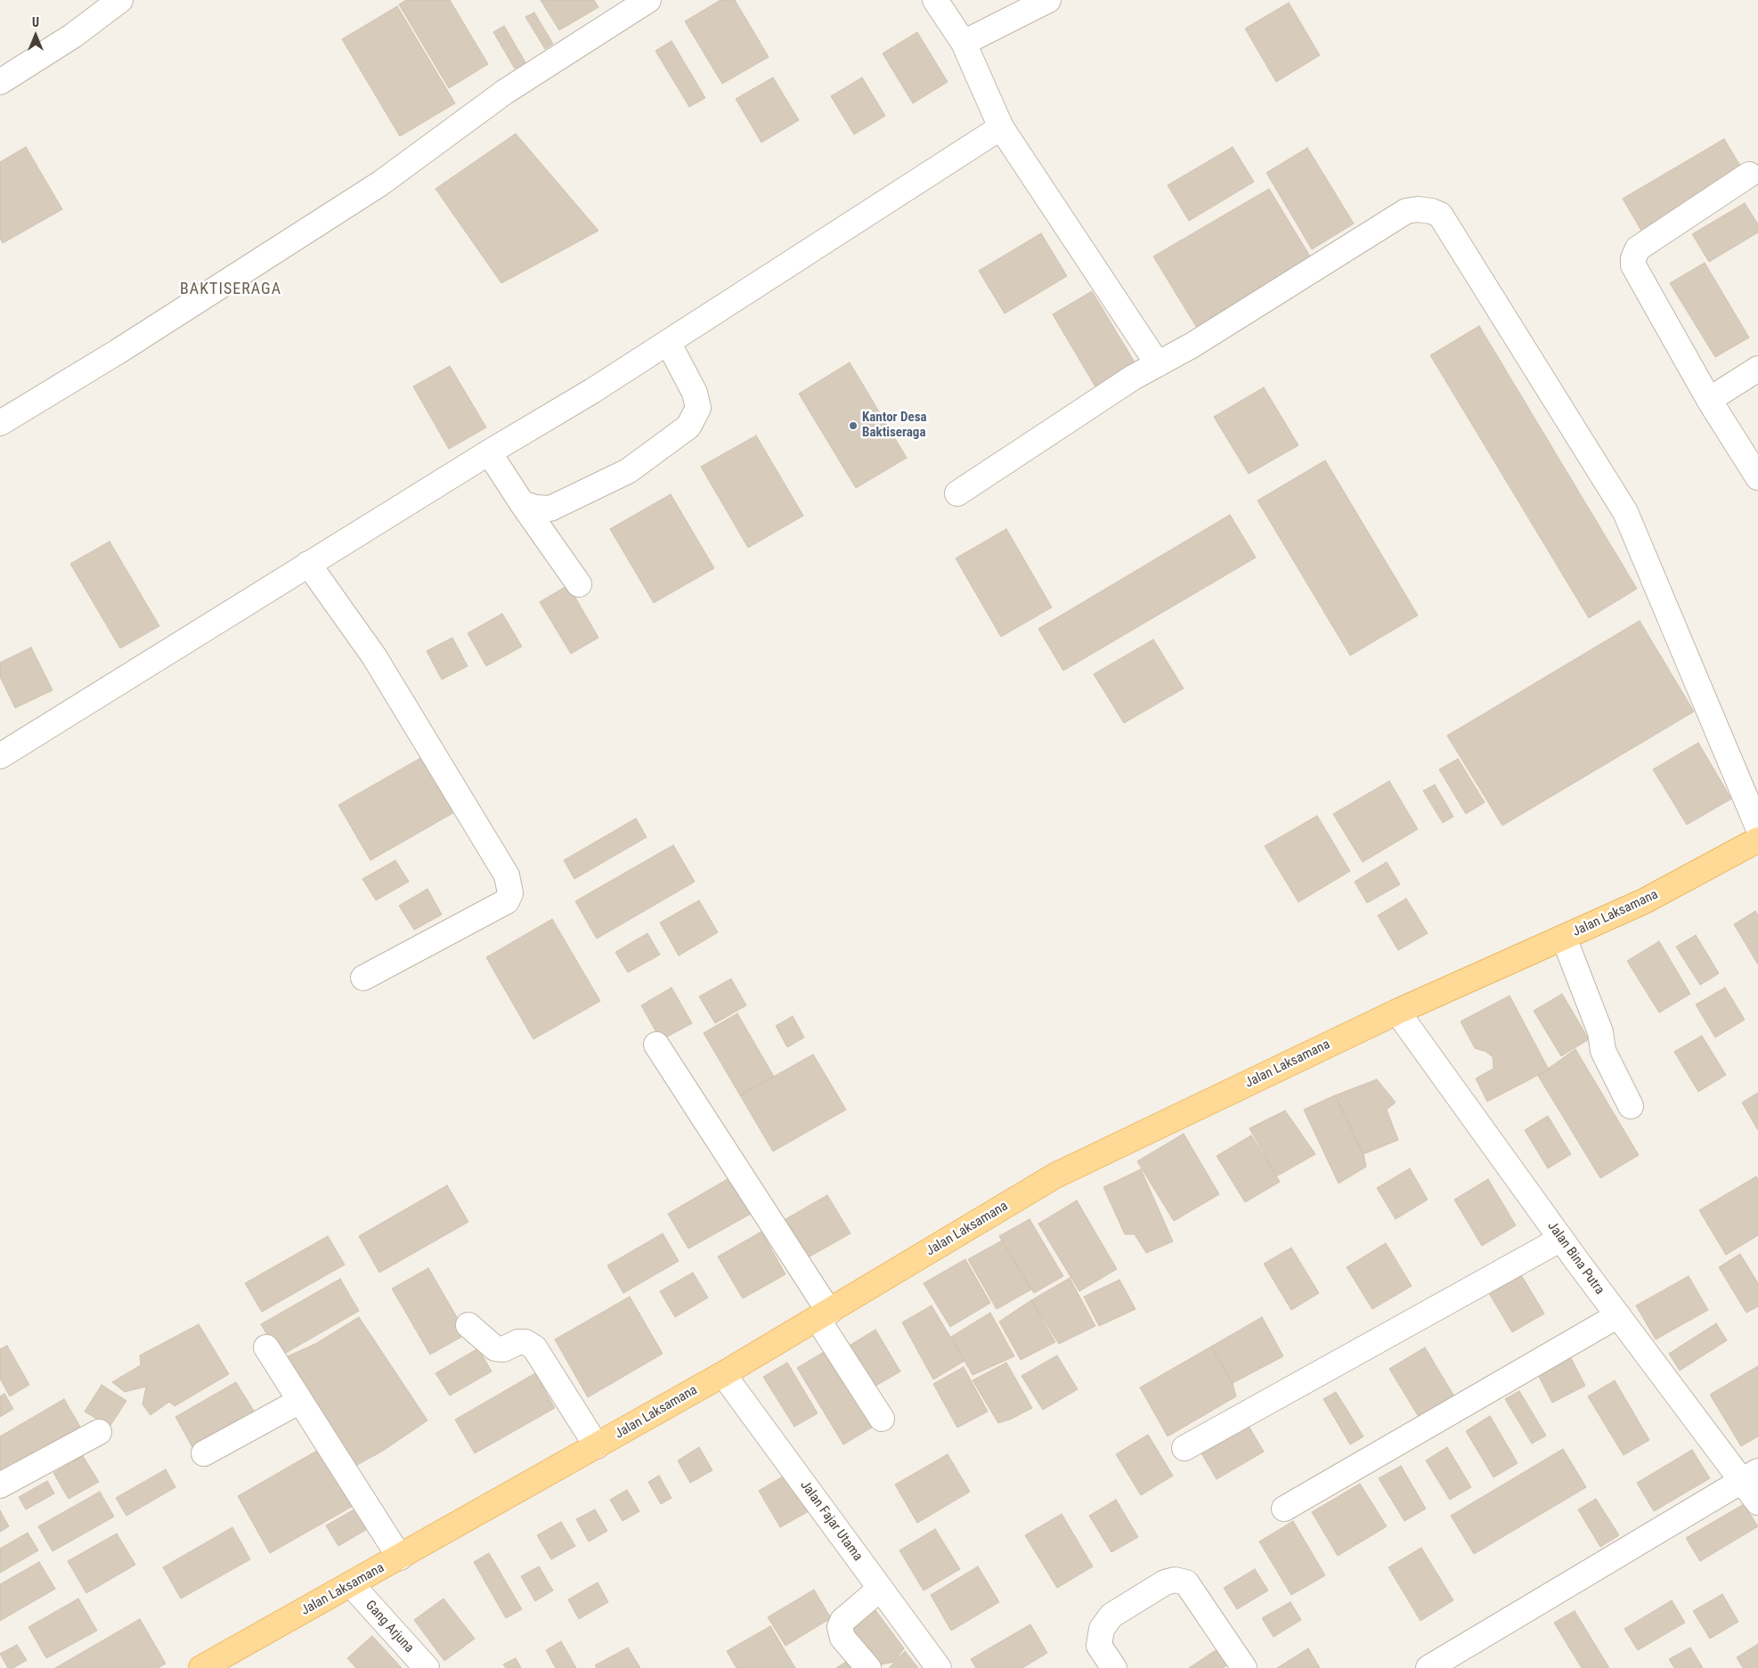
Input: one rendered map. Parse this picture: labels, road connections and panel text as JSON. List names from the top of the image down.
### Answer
{
  "streets": {
    "main road": ["Jalan Laksamana"],
    "street": ["Jalan Bina Putra", "Jalan Fajar Utama", "Gang Arjuna"]
  },
  "crossings": [
    ["Jalan Laksamana", "Jalan Bina Putra"],
    ["Jalan Laksamana", "Jalan Fajar Utama"],
    ["Jalan Laksamana", "Gang Arjuna"]
  ],
  "districts": ["BAKTISERAGA"],
  "places": ["Kantor Desa Baktiseraga"],
  "north": "top"
}
